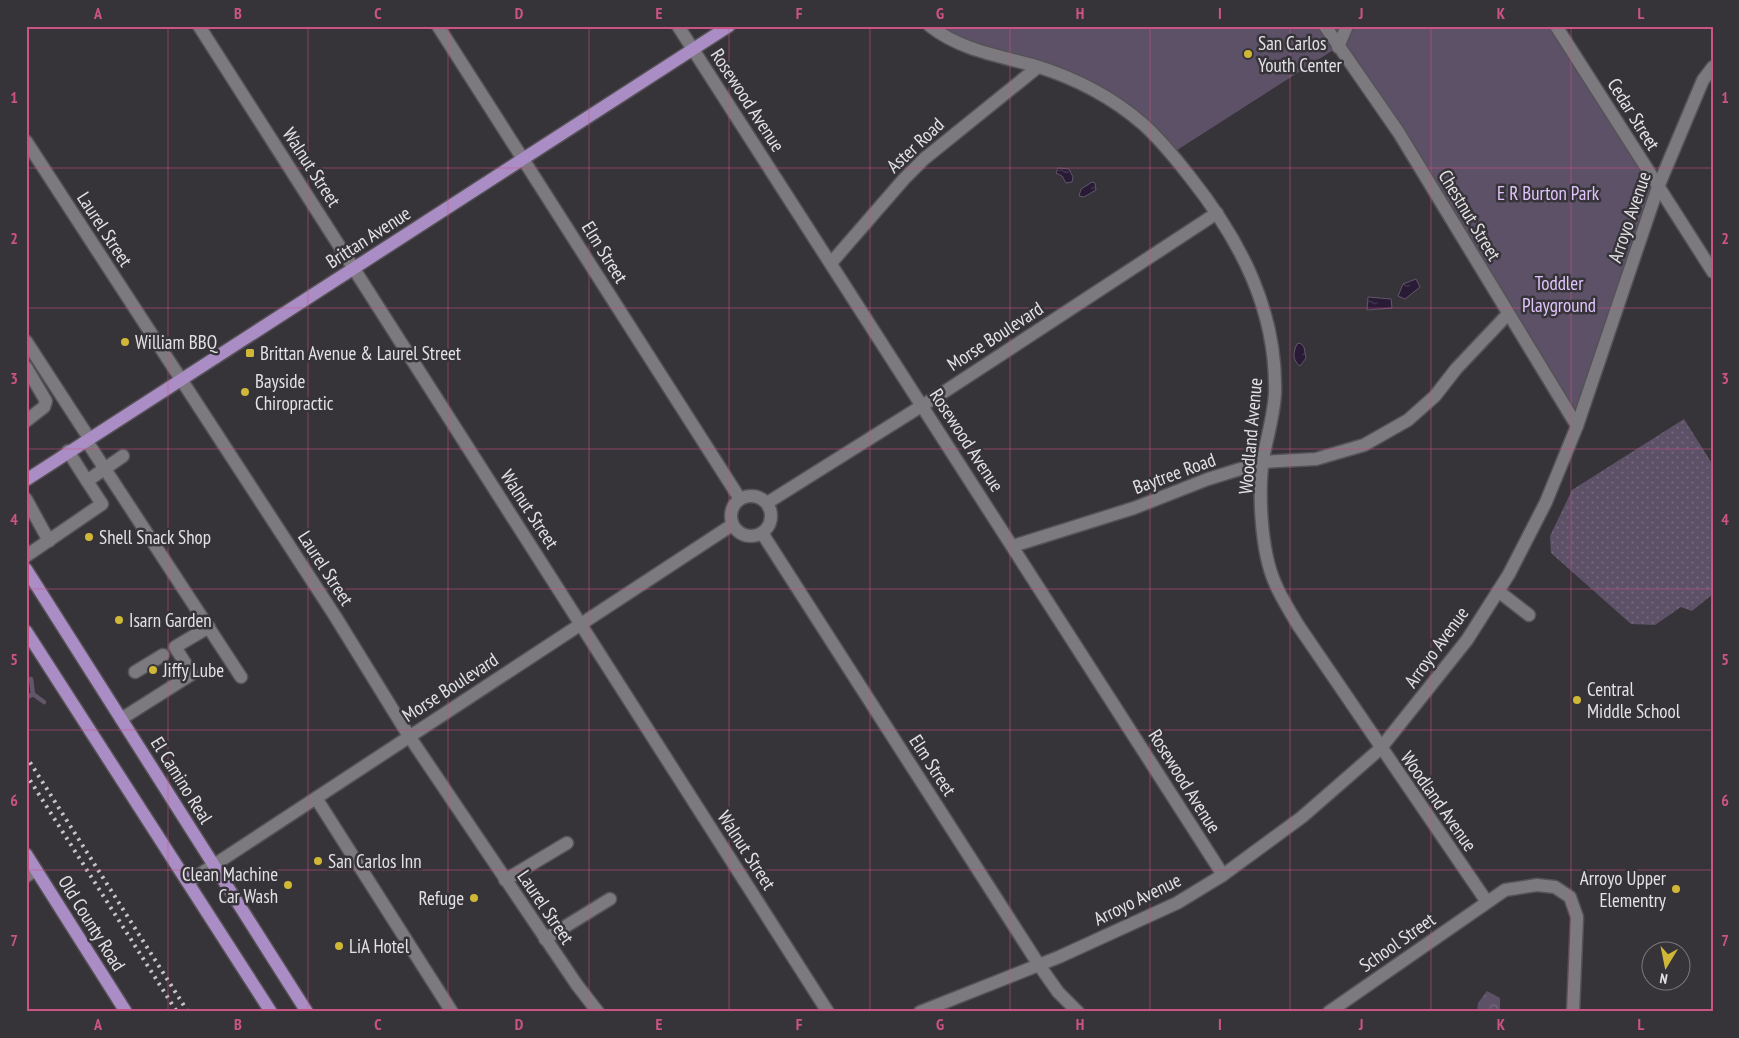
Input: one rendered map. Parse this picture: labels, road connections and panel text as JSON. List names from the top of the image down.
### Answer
{
  "streets": {
    "main road": ["Brittan Avenue", "El Camino Real", "Old County Road"],
    "street": [
      "Rosewood Avenue",
      "Cedar Street",
      "Aster Road",
      "Walnut Street",
      "Chestnut Street",
      "Arroyo Avenue",
      "Laurel Street",
      "Elm Street",
      "Morse Boulevard",
      "Woodland Avenue",
      "Baytree Road",
      "School Street"
    ]
  },
  "crossings": [
    ["Rosewood Avenue", "Aster Road"],
    ["Rosewood Avenue", "Arroyo Avenue"],
    ["Rosewood Avenue", "Brittan Avenue"],
    ["Rosewood Avenue", "Morse Boulevard"],
    ["Rosewood Avenue", "Baytree Road"],
    ["Cedar Street", "Arroyo Avenue"],
    ["Aster Road", "Woodland Avenue"],
    ["Walnut Street", "Brittan Avenue"],
    ["Walnut Street", "Morse Boulevard"],
    ["Chestnut Street", "Arroyo Avenue"],
    ["Chestnut Street", "Baytree Road"],
    ["Arroyo Avenue", "Elm Street"],
    ["Arroyo Avenue", "Woodland Avenue"],
    ["Laurel Street", "Brittan Avenue"],
    ["Laurel Street", "Morse Boulevard"],
    ["Brittan Avenue", "Elm Street"],
    ["Elm Street", "Morse Boulevard"],
    ["Morse Boulevard", "Woodland Avenue"],
    ["Morse Boulevard", "El Camino Real"],
    ["Woodland Avenue", "Baytree Road"],
    ["Woodland Avenue", "School Street"]
  ],
  "parks": ["E R Burton Park", "Toddler Playground"],
  "places": {
    "other": [
      "San Carlos Youth Center",
      "William BBQ",
      "Bayside Chiropractic",
      "Shell Snack Shop",
      "Isarn Garden",
      "Jiffy Lube",
      "Central Middle School",
      "San Carlos Inn",
      "Clean Machine Car Wash",
      "Arroyo Upper Elementry",
      "Refuge",
      "LiA Hotel"
    ],
    "transit": ["Brittan Avenue & Laurel Street"]
  },
  "north": "bottom",
  "grid": {
    "columns": [
      "A",
      "B",
      "C",
      "D",
      "E",
      "F",
      "G",
      "H",
      "I",
      "J",
      "K",
      "L"
    ],
    "rows": [
      "1",
      "2",
      "3",
      "4",
      "5",
      "6",
      "7"
    ]
  }
}
